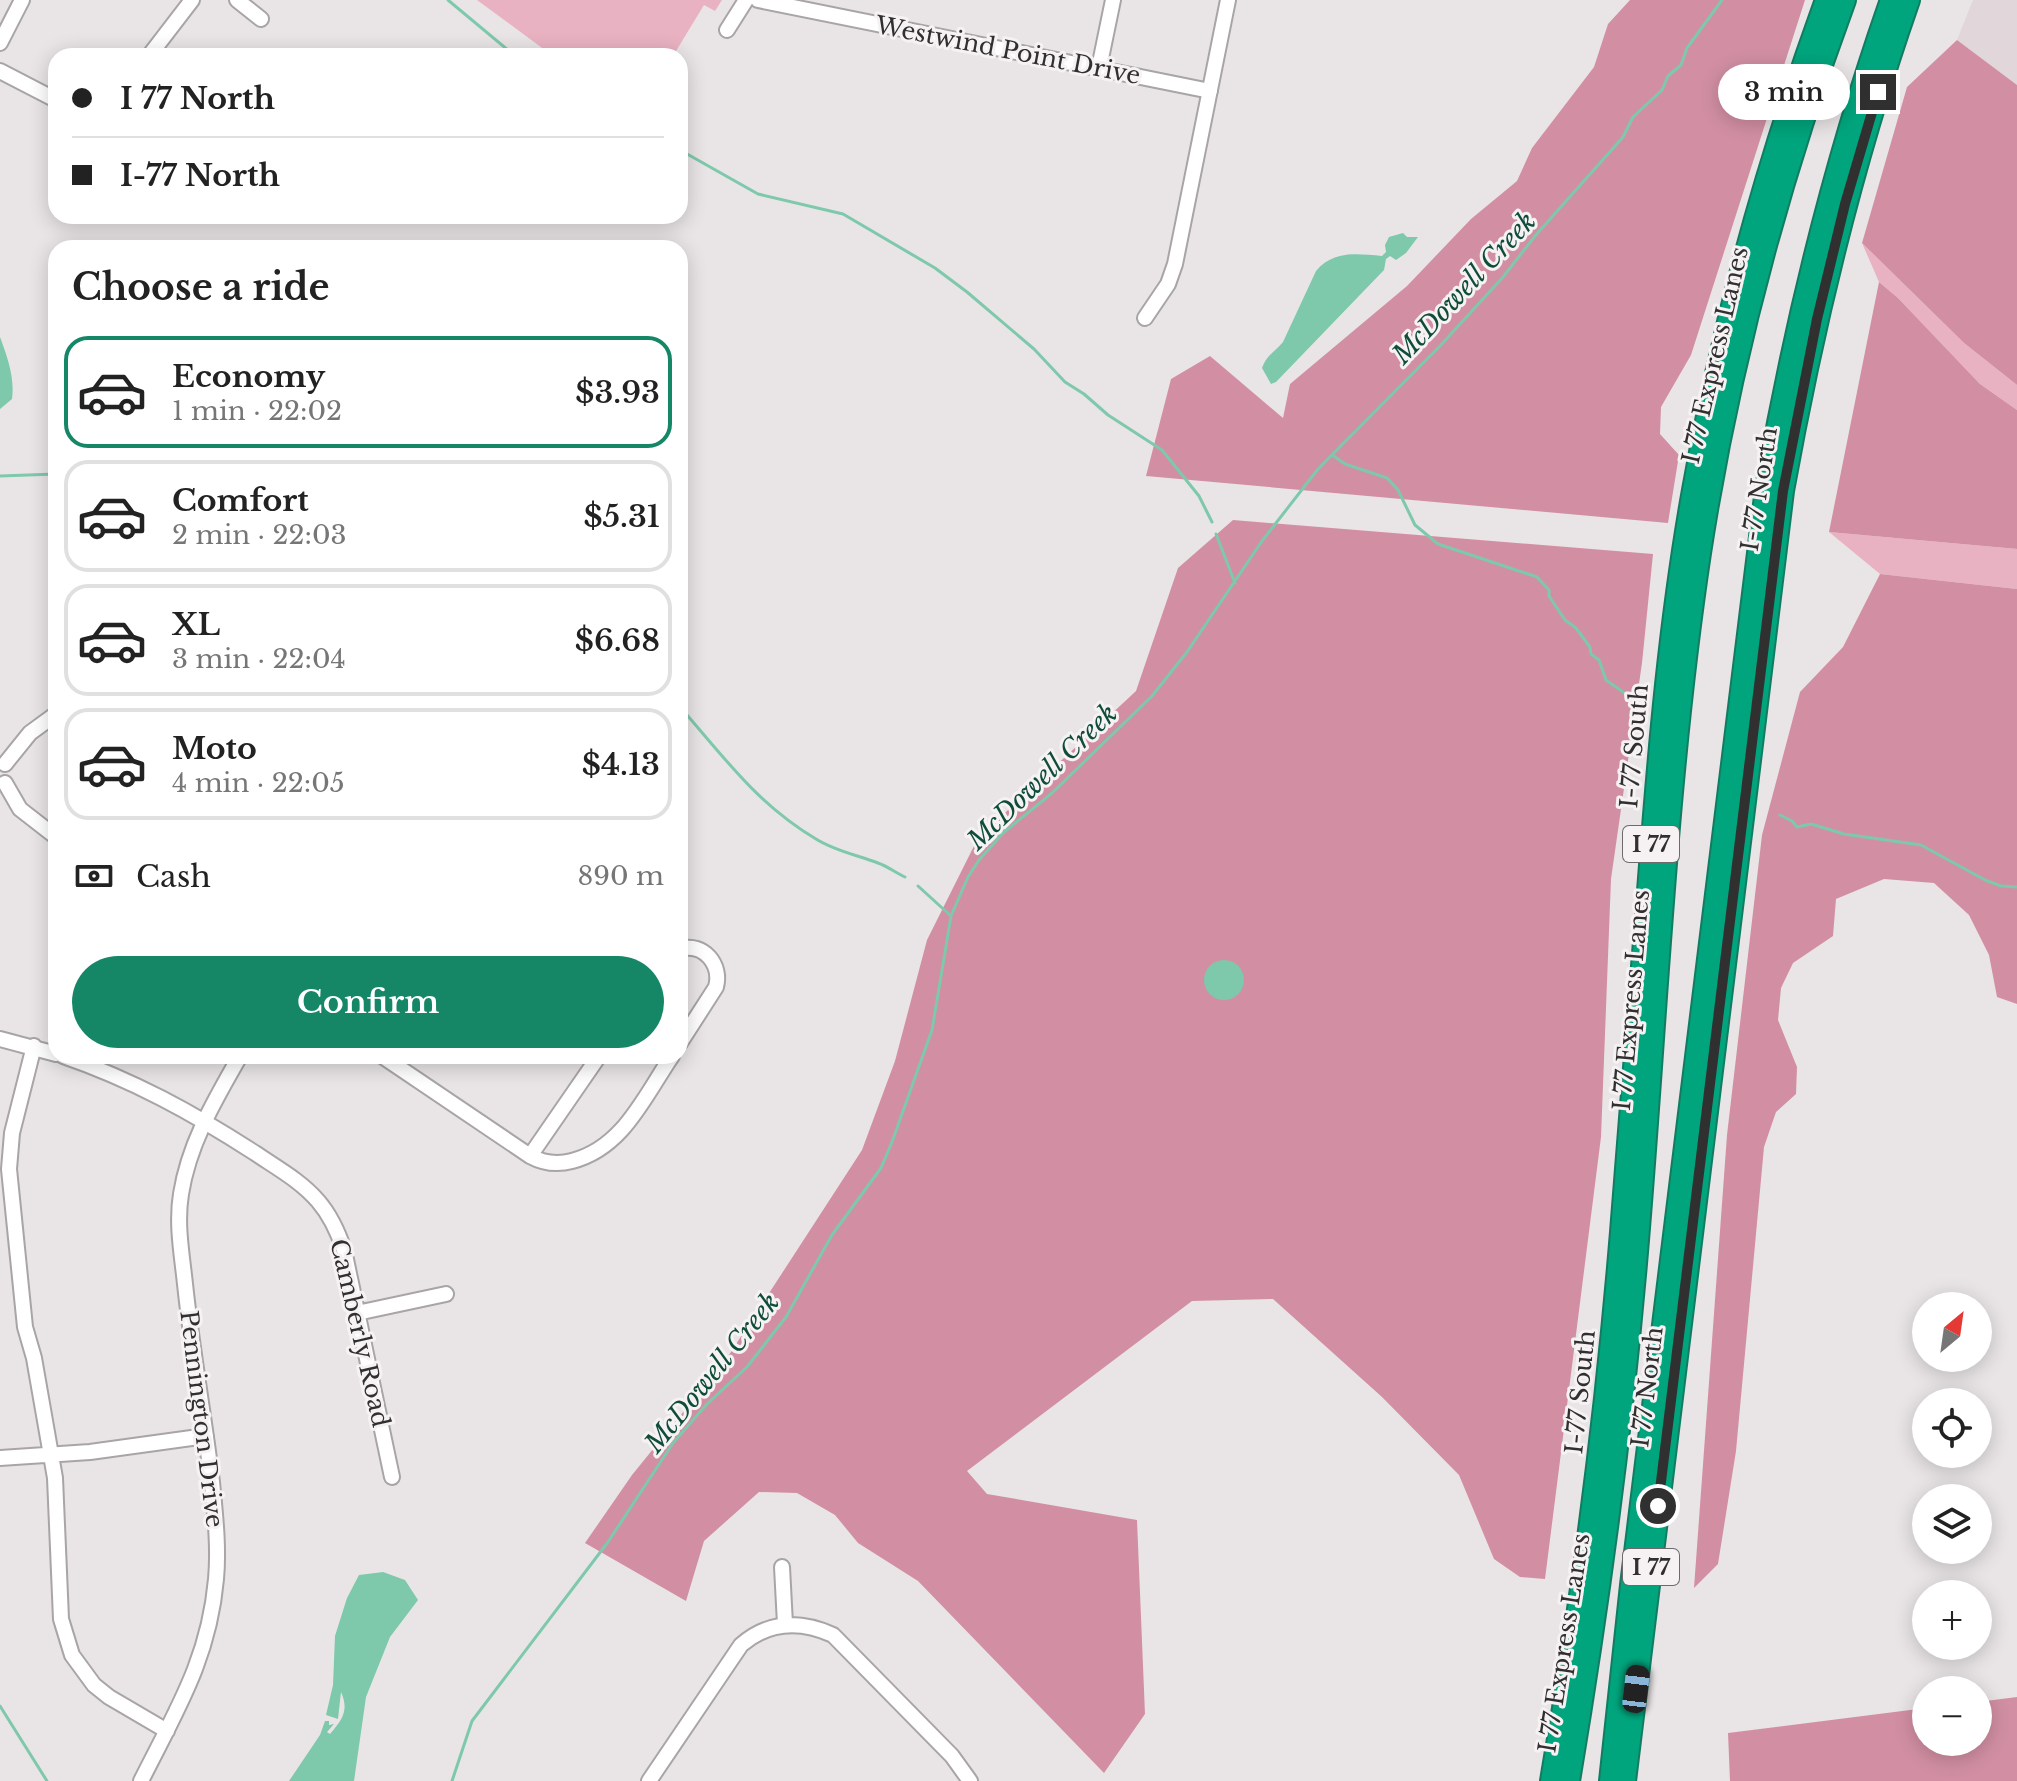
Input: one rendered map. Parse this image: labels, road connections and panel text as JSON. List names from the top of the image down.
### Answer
{
  "streets": {
    "highway": [
      "I 77 Express Lanes",
      "I-77 North",
      "I-77 South",
      "I 77",
      "I 77 North"
    ],
    "street": ["Westwind Point Drive", "Camberly Road", "Pennington Drive"]
  },
  "crossings": [
    ["I-77 North", "I 77 North"],
    ["I-77 South", "I 77"],
    ["Camberly Road", "Pennington Drive"]
  ],
  "water": ["McDowell Creek"],
  "north": "top right",
  "page": {
    "banner": ["I 77 North", "I-77 North"],
    "bubble": "3 min",
    "heading": "Choose a ride",
    "list": [
      {
        "name": "Economy",
        "note": "1 min · 22:02",
        "value": "$3.93"
      },
      {
        "name": "Comfort",
        "note": "2 min · 22:03",
        "value": "$5.31"
      },
      {
        "name": "XL",
        "note": "3 min · 22:04",
        "value": "$6.68"
      },
      {
        "name": "Moto",
        "note": "4 min · 22:05",
        "value": "$4.13"
      }
    ],
    "pay": ["Cash", "890 m"],
    "buttons": "Confirm",
    "map_buttons": ["+", "−"]
  }
}
